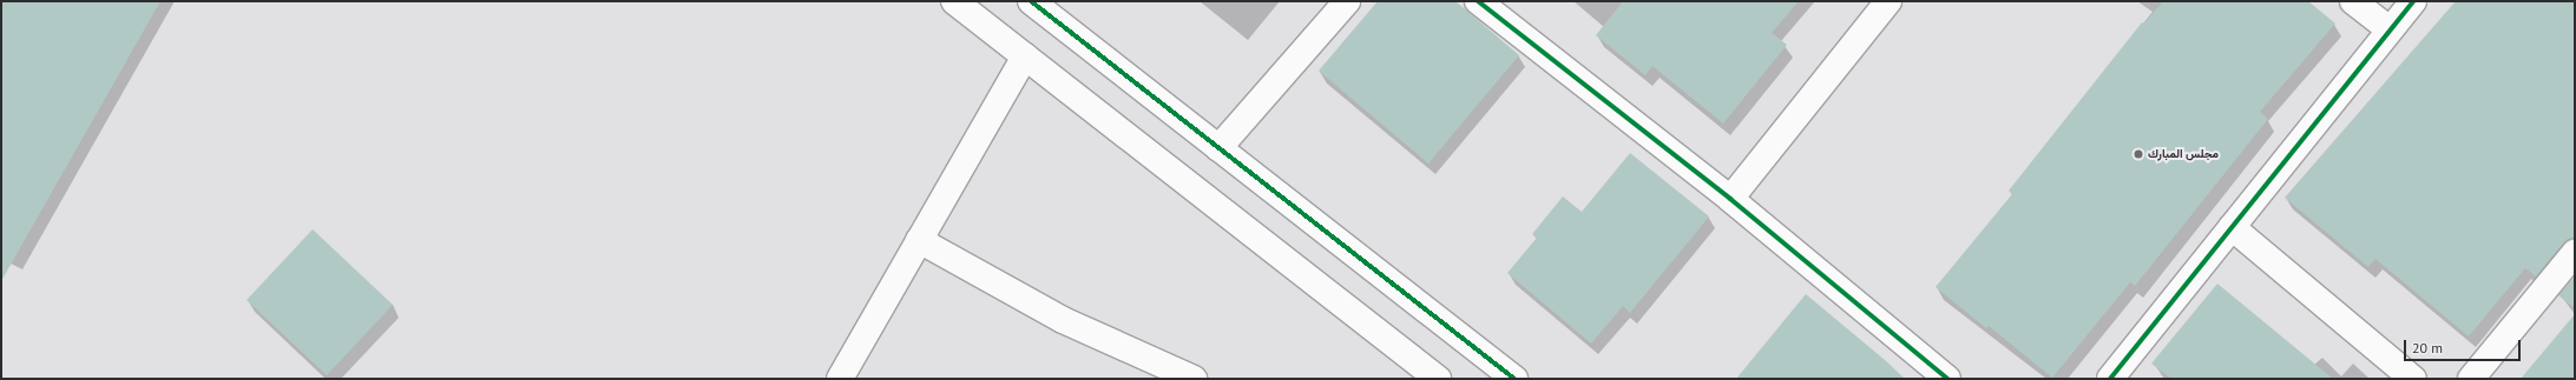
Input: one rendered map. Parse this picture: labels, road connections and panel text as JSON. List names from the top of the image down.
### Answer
{
  "places": ["مجلس المبارك"],
  "scale_bar": "20 m"
}
